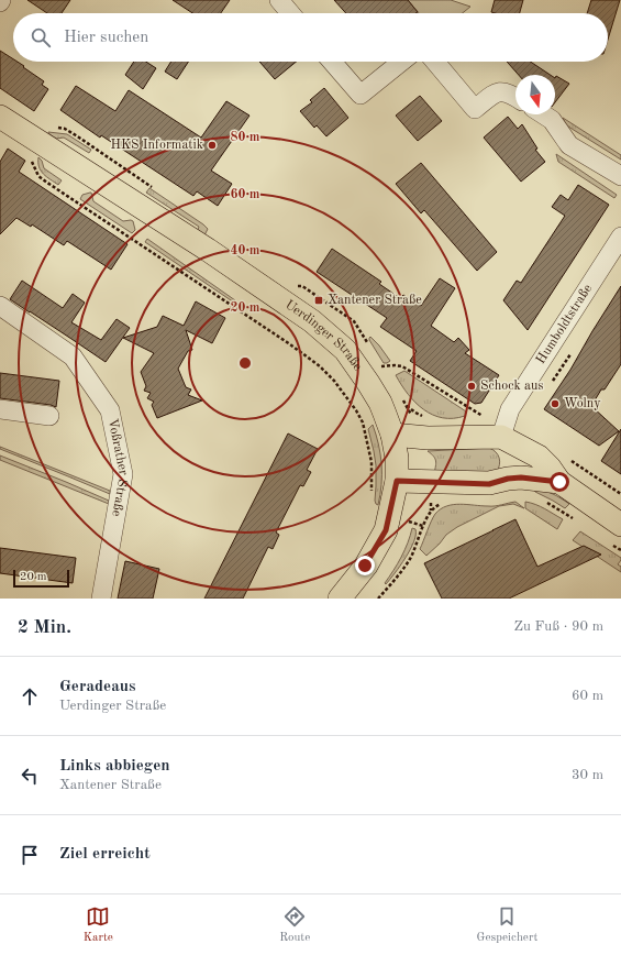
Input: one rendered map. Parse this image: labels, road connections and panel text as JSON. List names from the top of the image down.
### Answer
{
  "streets": {
    "main road": ["Uerdinger Straße"],
    "street": ["Humboldtstraße", "Voßrather Straße"]
  },
  "places": {
    "other": ["HKS Informatik", "Schock aus", "Wolny"],
    "transit": ["Xantener Straße"]
  },
  "scale_bar": "20 m",
  "north": "bottom",
  "page": {
    "search": "Hier suchen",
    "scale": "20 m",
    "heading": ["2 Min.", "Zu Fuß · 90 m"],
    "list": [
      ["Geradeaus", "Uerdinger Straße", "60 m"],
      ["Links abbiegen", "Xantener Straße", "30 m"],
      "Ziel erreicht"
    ],
    "nav": ["Karte", "Route", "Gespeichert"]
  },
  "rings": [
    "80 m",
    "60 m",
    "40 m",
    "20 m"
  ]
}
